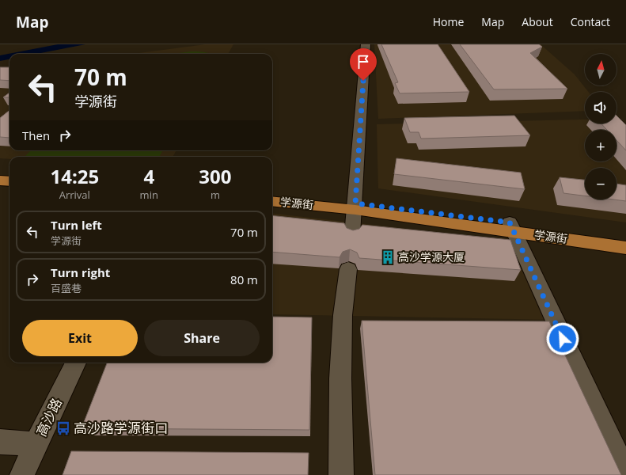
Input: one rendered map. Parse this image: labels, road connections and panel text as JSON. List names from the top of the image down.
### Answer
{
  "streets": {
    "main road": ["学源街"],
    "street": ["高沙路"]
  },
  "places": {
    "building": ["高沙学源大厦"],
    "bus stop": ["高沙路学源街口"]
  },
  "north": "top",
  "page": {
    "header": "Map",
    "nav": [
      "Home",
      "Map",
      "About",
      "Contact"
    ],
    "map_buttons": ["+", "−"],
    "turn": ["70 m", "学源街"],
    "then": "Then",
    "eta": [
      "14:25",
      "Arrival",
      "4",
      "min",
      "300",
      "m"
    ],
    "list": [
      {
        "name": "Turn left",
        "note": "学源街",
        "value": "70 m"
      },
      {
        "name": "Turn right",
        "note": "百盛巷",
        "value": "80 m"
      }
    ],
    "buttons": ["Exit", "Share"]
  }
}
